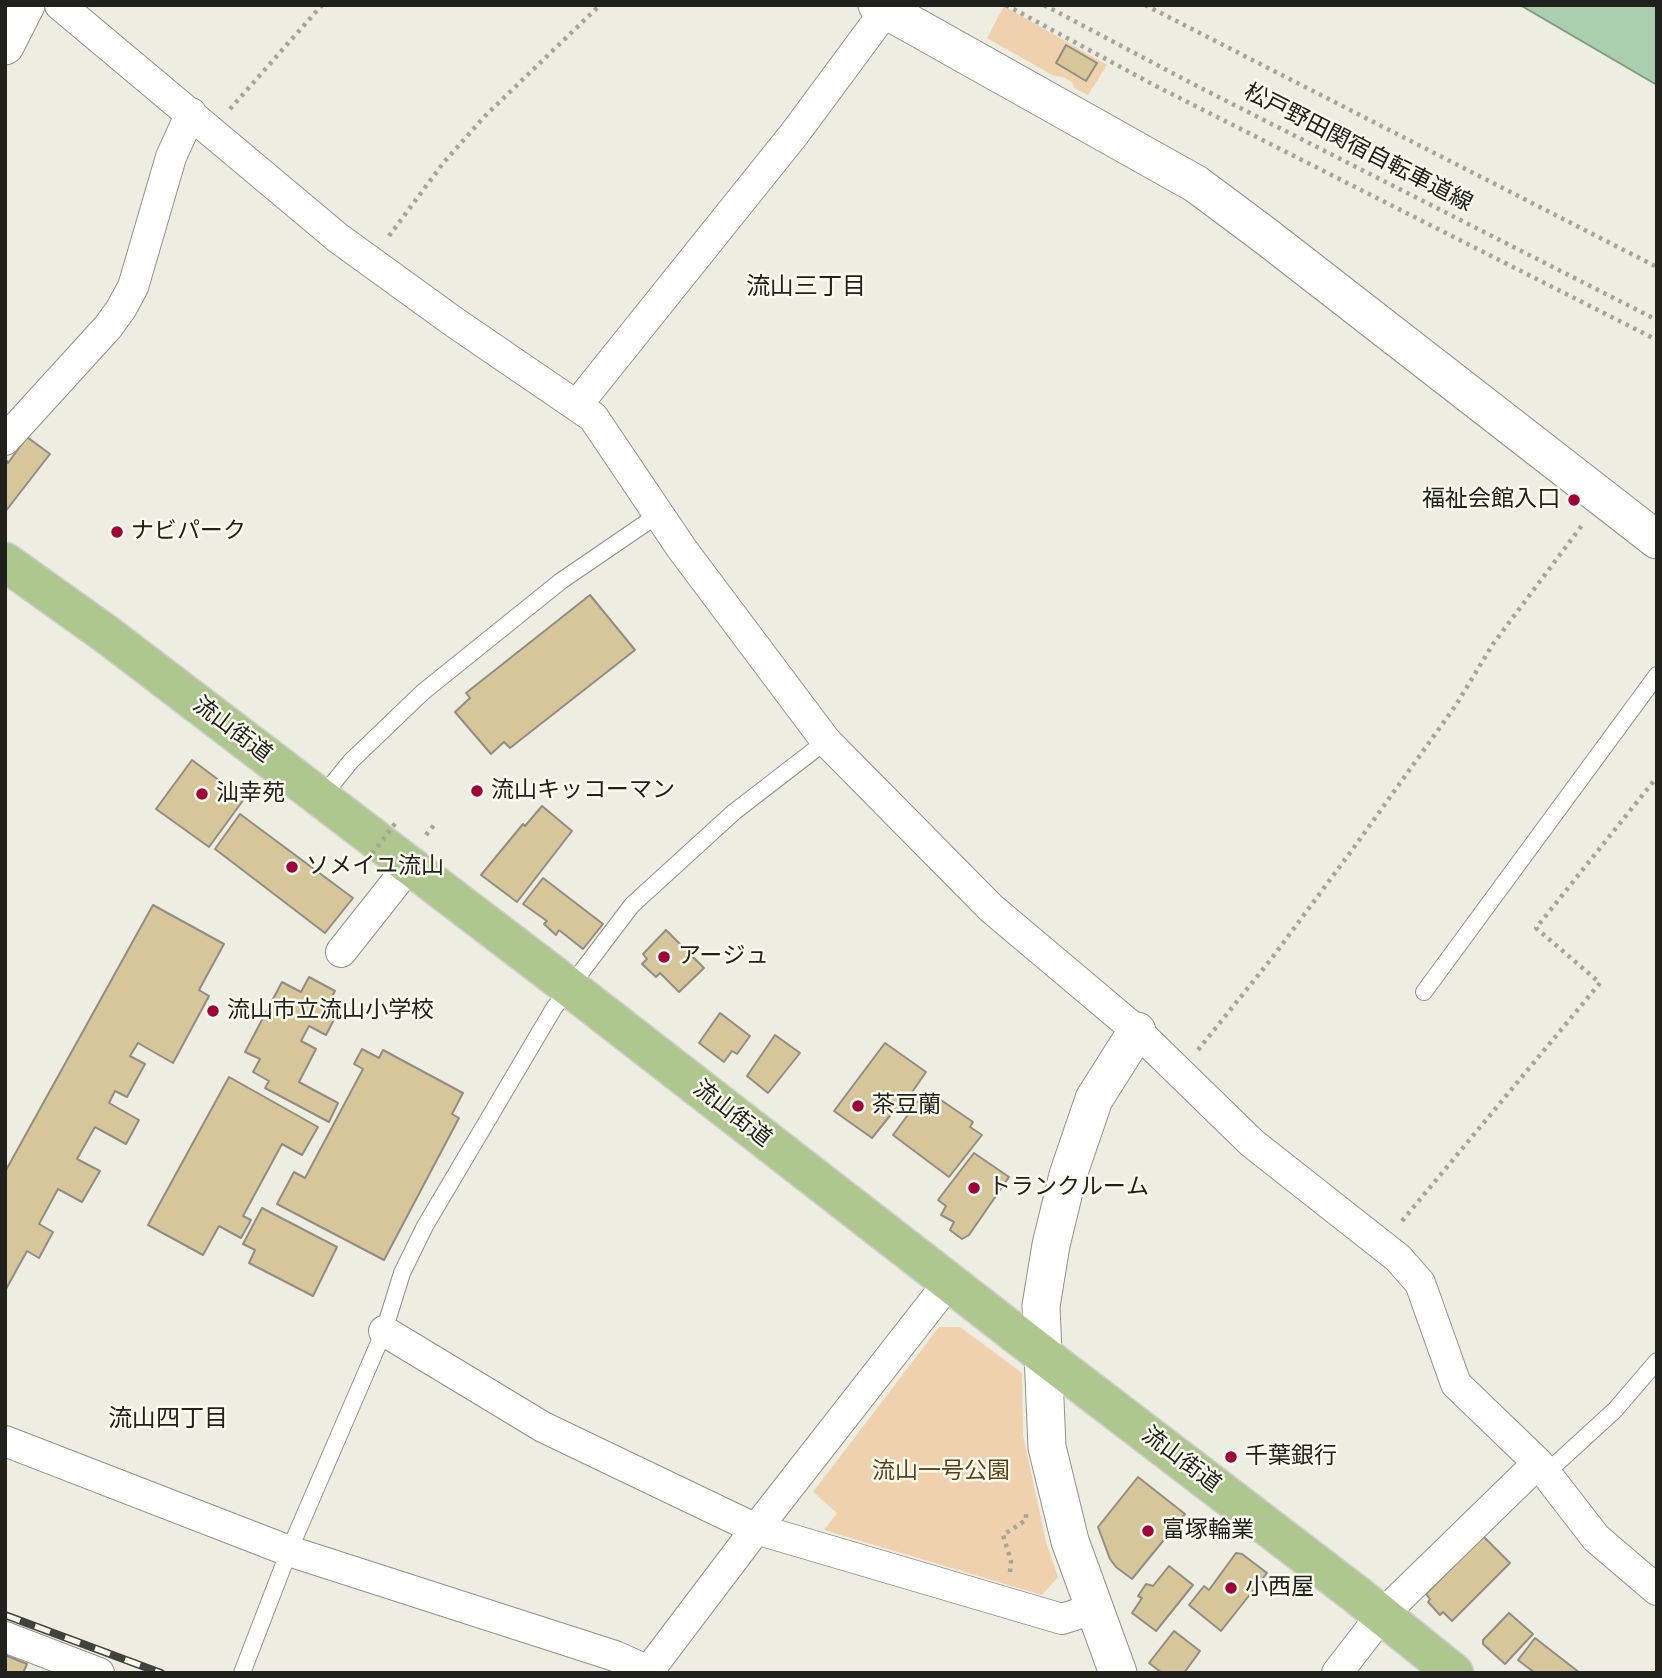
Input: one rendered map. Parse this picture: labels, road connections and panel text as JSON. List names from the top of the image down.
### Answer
{
  "streets": {
    "main road": ["流山街道"],
    "path": ["松戸野田関宿自転車道線"]
  },
  "districts": ["流山三丁目", "流山四丁目"],
  "parks": ["流山一号公園"],
  "places": [
    "福祉会館入口",
    "ナビパーク",
    "流山キッコーマン",
    "汕幸苑",
    "ソメイユ流山",
    "アージュ",
    "流山市立流山小学校",
    "茶豆蘭",
    "トランクルーム",
    "千葉銀行",
    "富塚輪業",
    "小西屋"
  ]
}
